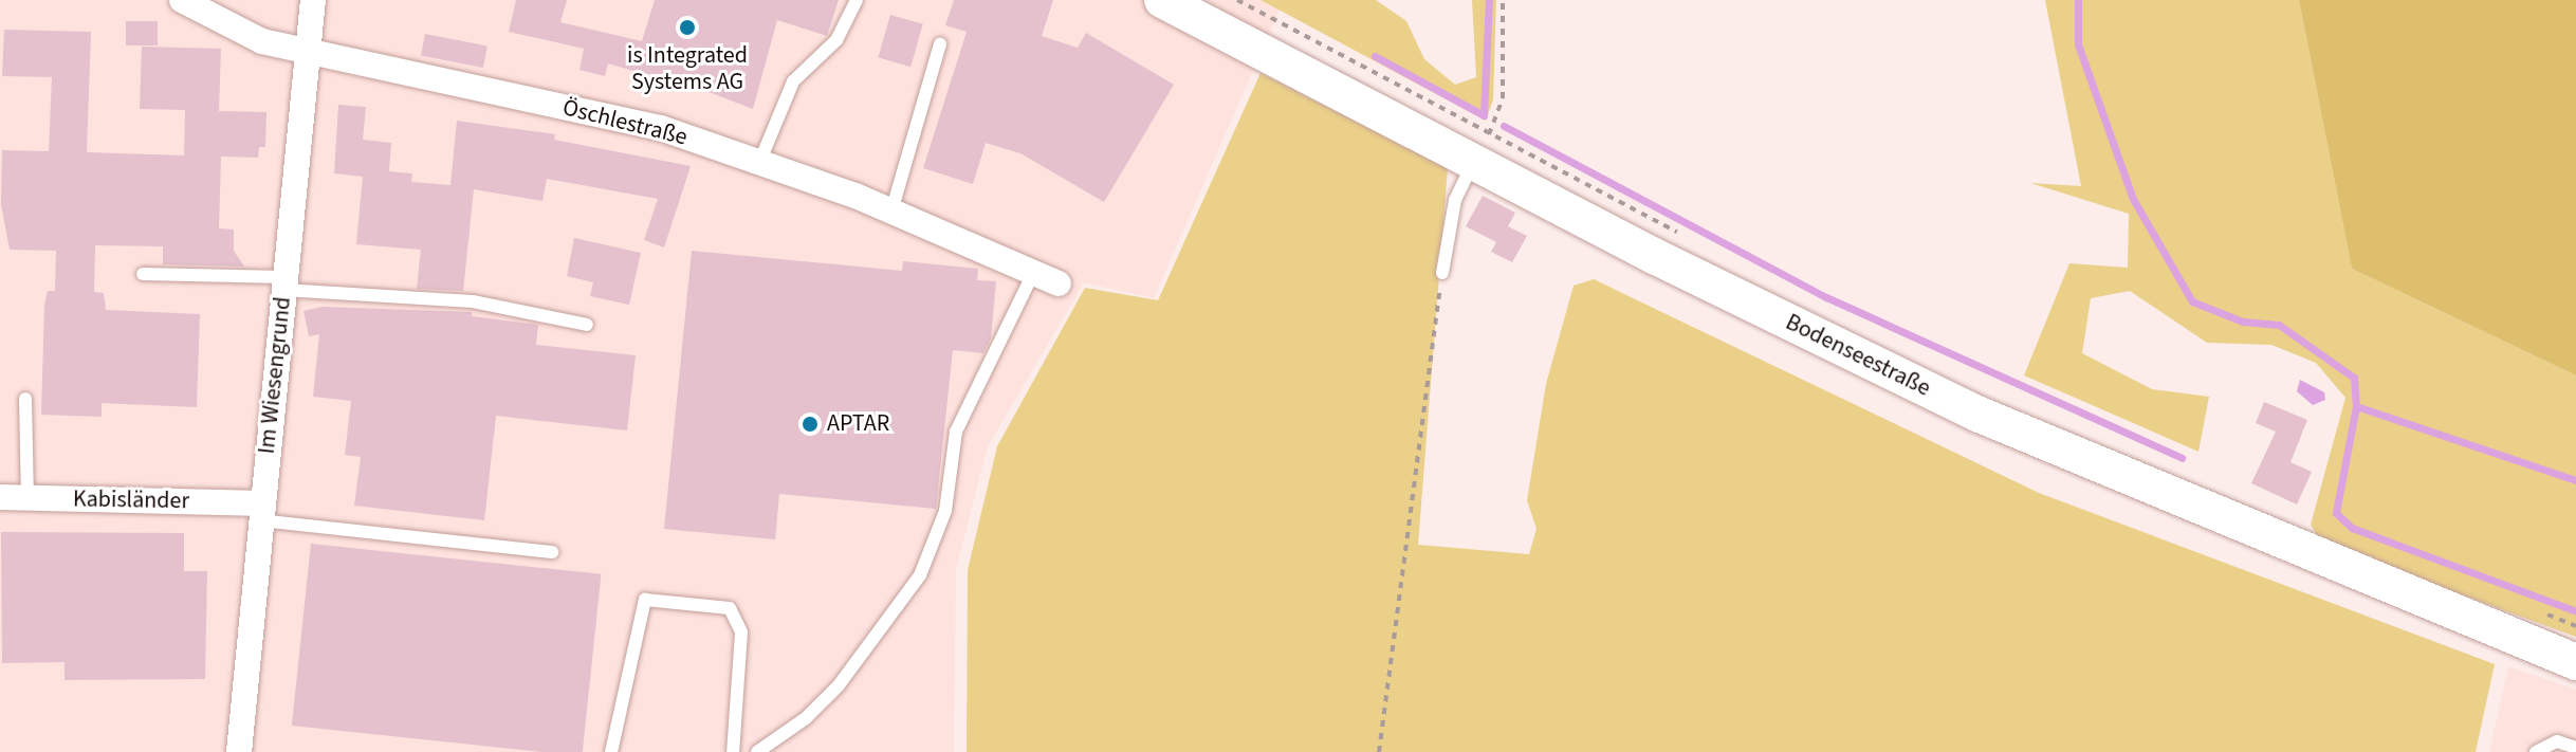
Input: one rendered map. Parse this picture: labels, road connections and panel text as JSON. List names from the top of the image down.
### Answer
{
  "streets": {
    "street": [
      "Öschlestraße",
      "Bodenseestraße",
      "Im Wiesengrund",
      "Kabisländer"
    ]
  },
  "crossings": [
    ["Öschlestraße", "Im Wiesengrund"],
    ["Im Wiesengrund", "Kabisländer"]
  ],
  "places": ["is Integrated Systems AG", "APTAR"]
}
